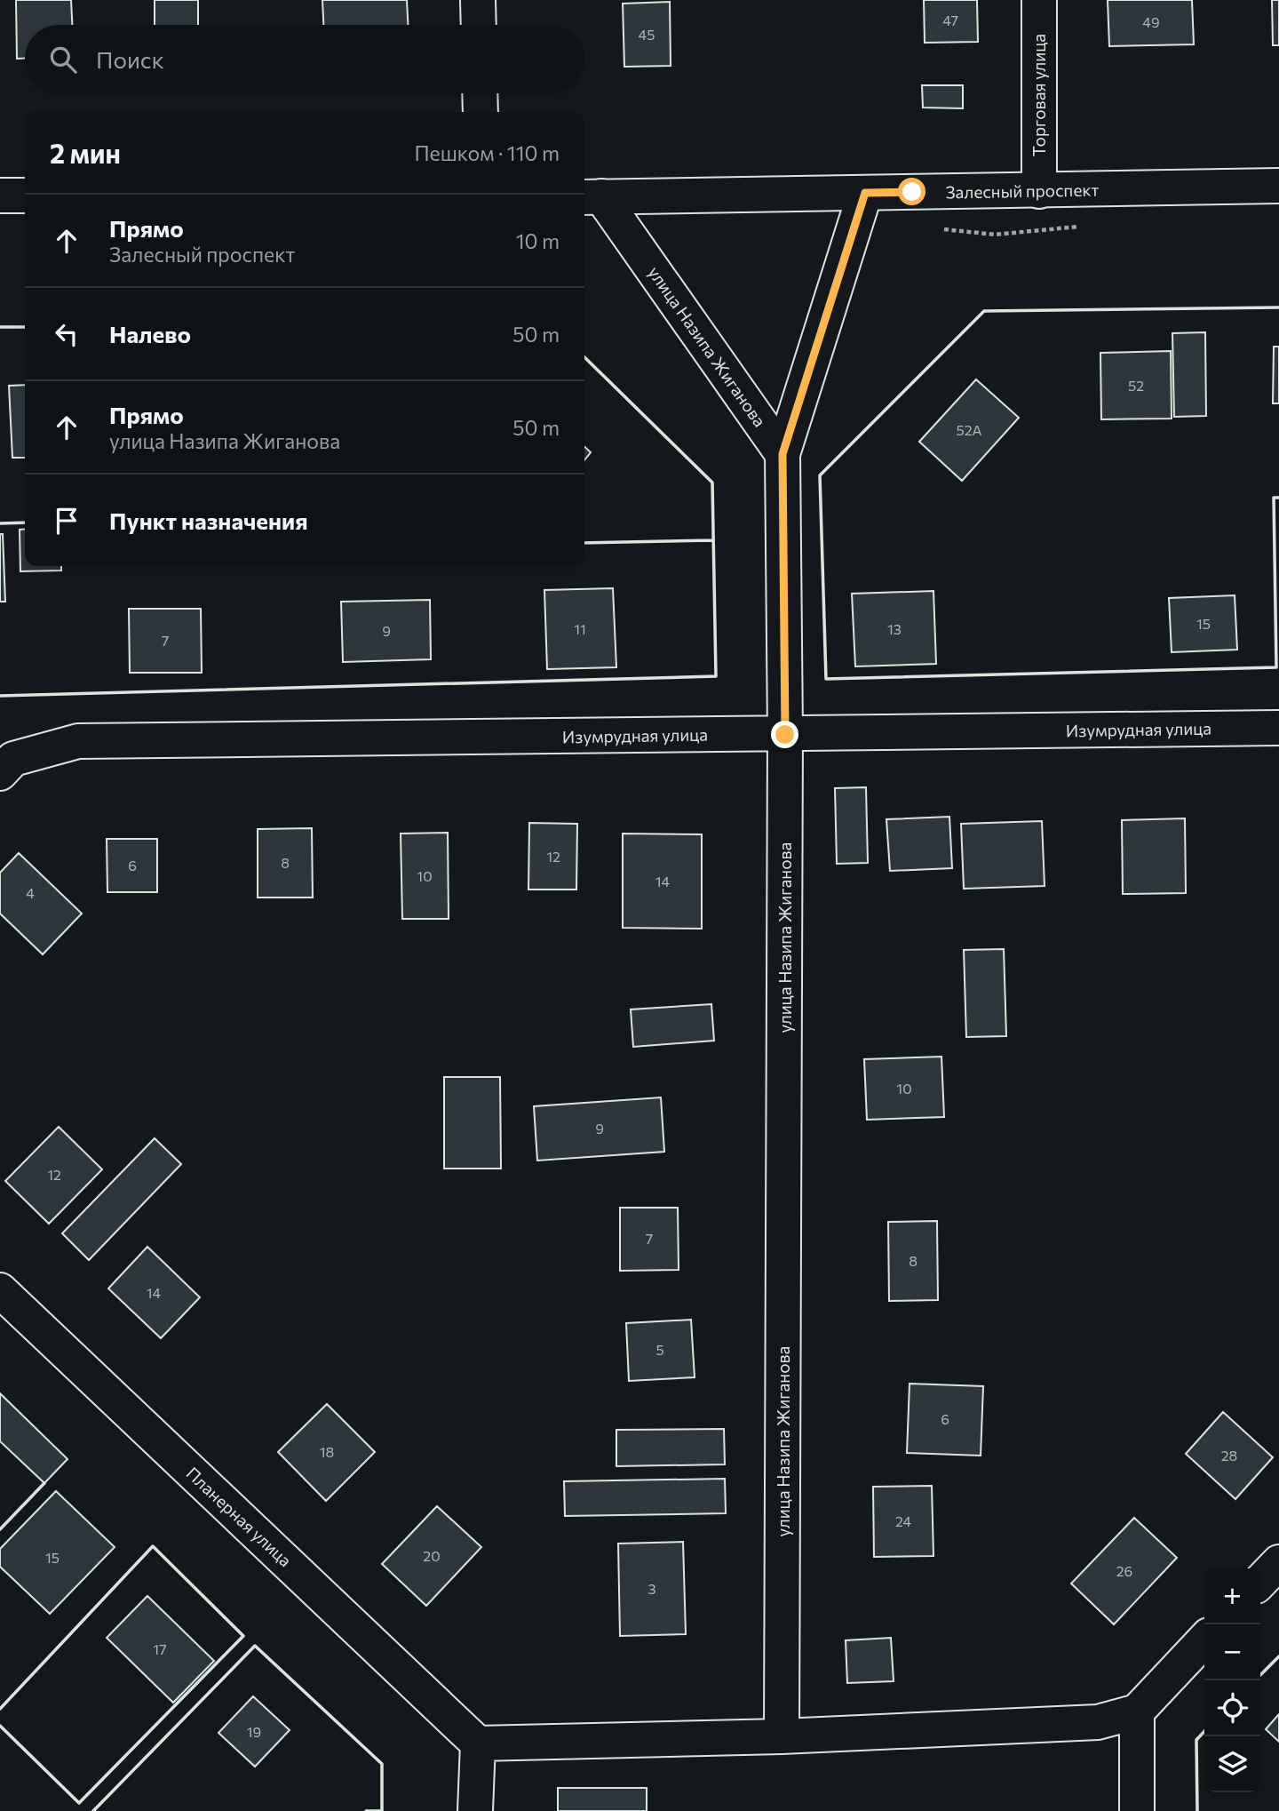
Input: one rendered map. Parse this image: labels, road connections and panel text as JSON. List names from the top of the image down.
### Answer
{
  "streets": {
    "street": [
      "Торговая улица",
      "Залесный проспект",
      "улица Назипа Жиганова",
      "Изумрудная улица",
      "Планерная улица"
    ]
  },
  "crossings": [
    ["Торговая улица", "Залесный проспект"],
    ["Залесный проспект", "улица Назипа Жиганова"],
    ["улица Назипа Жиганова", "Изумрудная улица"]
  ],
  "house_numbers": [
    "47",
    "49",
    "45",
    "52",
    "52А",
    "15",
    "11",
    "13",
    "9",
    "7",
    "12",
    "8",
    "6",
    "10",
    "14",
    "4",
    "10",
    "9",
    "12",
    "7",
    "8",
    "14",
    "5",
    "6",
    "18",
    "28",
    "24",
    "20",
    "15",
    "26",
    "3",
    "17",
    "19"
  ],
  "page": {
    "search": "Поиск",
    "heading": ["2 мин", "Пешком · 110 m"],
    "list": [
      ["Прямо", "Залесный проспект", "10 m"],
      ["Налево", "50 m"],
      ["Прямо", "улица Назипа Жиганова", "50 m"],
      "Пункт назначения"
    ],
    "map_buttons": ["+", "−"]
  }
}
